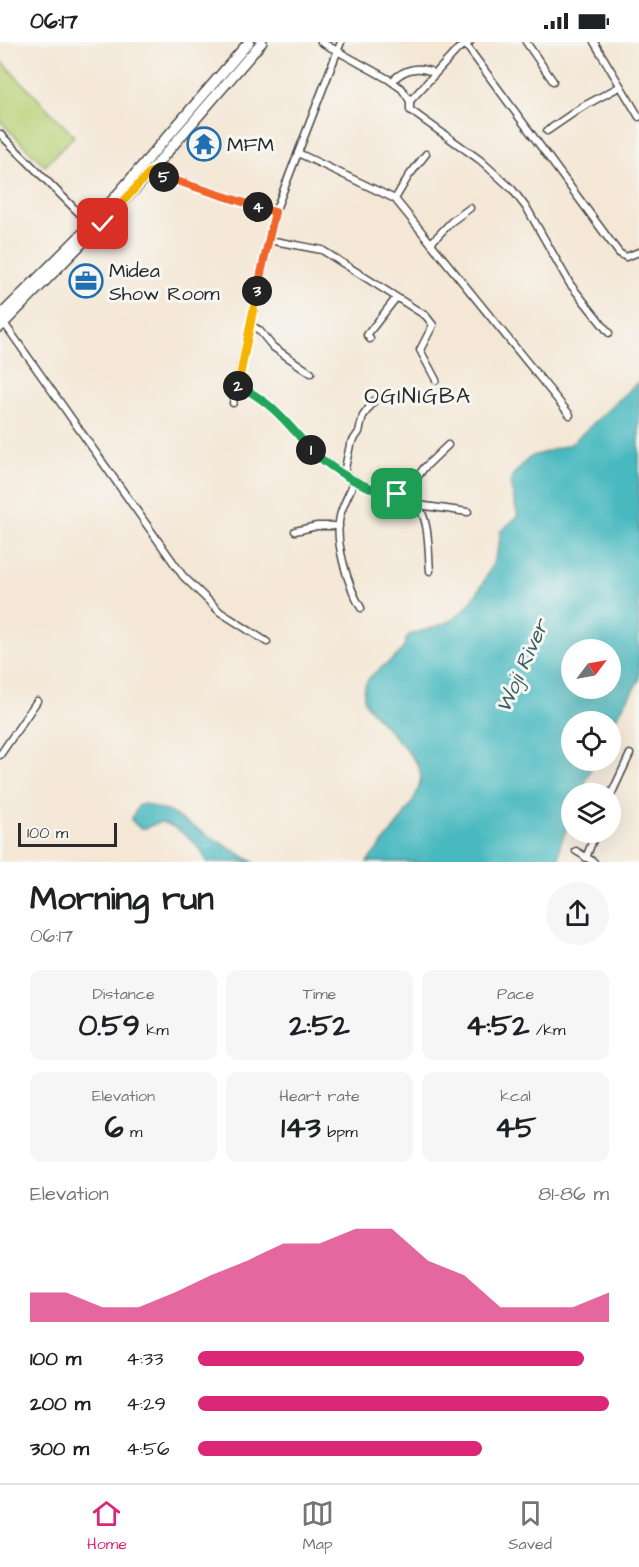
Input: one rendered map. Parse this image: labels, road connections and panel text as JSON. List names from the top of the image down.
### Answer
{
  "districts": ["OGINIGBA"],
  "water": ["Woji River"],
  "places": {
    "temple": ["MFM"],
    "office": ["Midea Show Room"]
  },
  "scale_bar": "100 m",
  "north": "top right",
  "page": {
    "status": "06:17",
    "pins": [
      "5",
      "4",
      "3",
      "2",
      "1"
    ],
    "scale": "100 m",
    "heading": ["Morning run", "06:17"],
    "stats": [
      ["Distance", "0.59 km"],
      ["Time", "2:52"],
      ["Pace", "4:52 /km"],
      ["Elevation", "6 m"],
      ["Heart rate", "143 bpm"],
      ["kcal", "45"]
    ],
    "chart": ["Elevation", "81–86 m"],
    "list": [
      {
        "name": "100 m",
        "note": "4:33"
      },
      {
        "name": "200 m",
        "note": "4:29"
      },
      {
        "name": "300 m",
        "note": "4:56"
      }
    ],
    "tabs": ["Home", "Map", "Saved"]
  }
}
